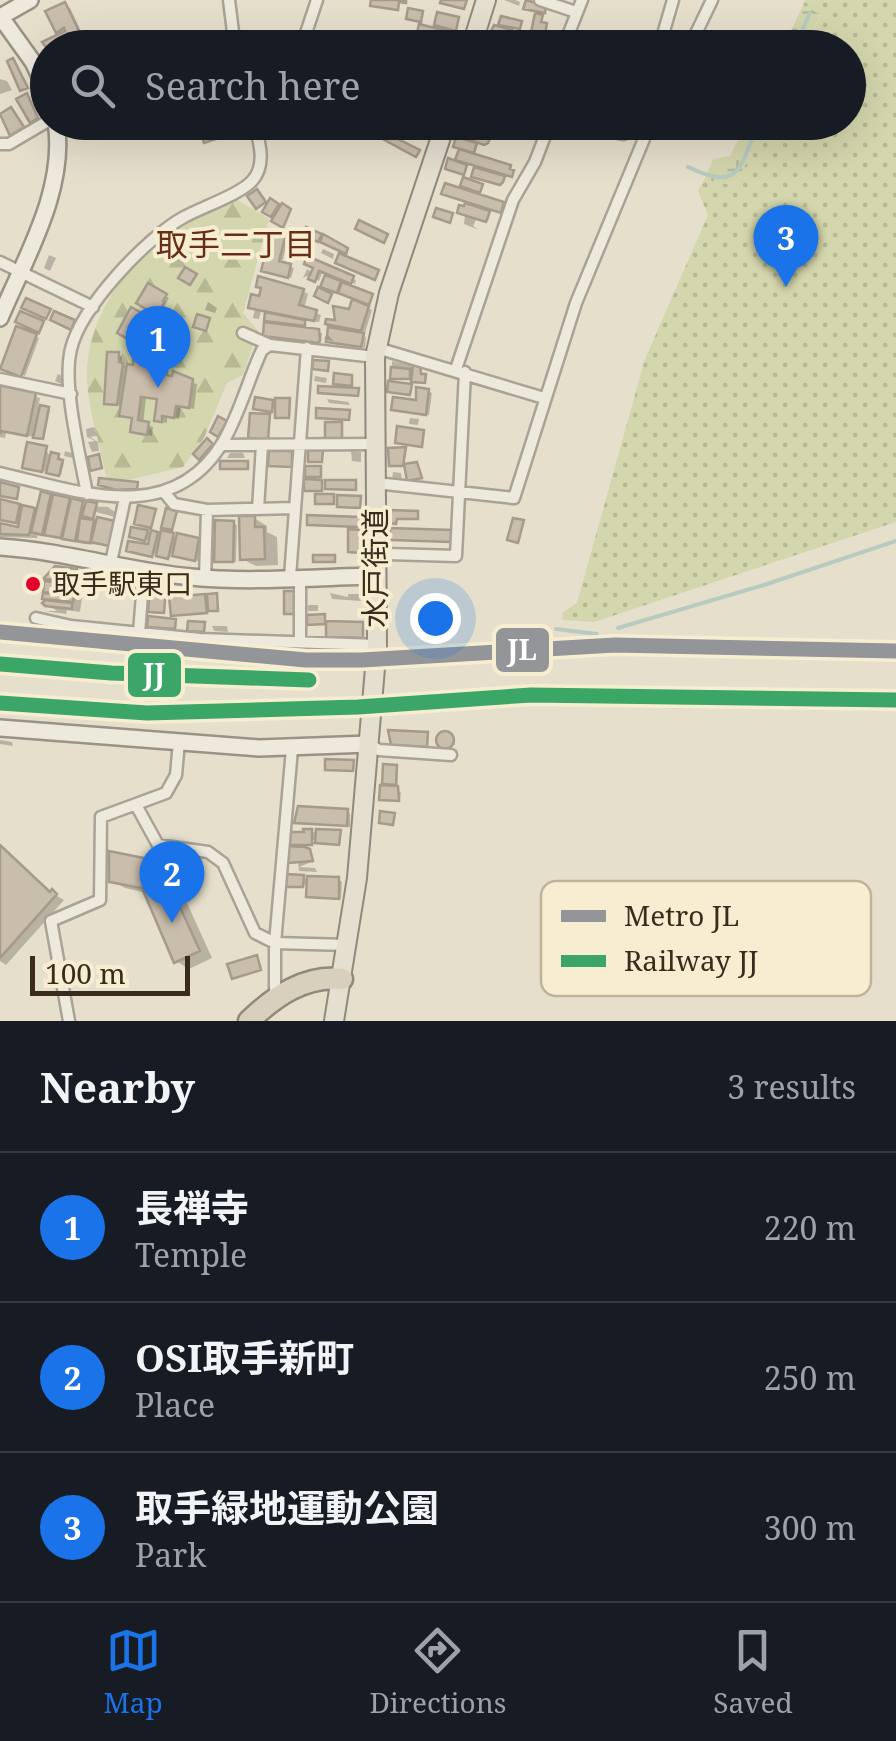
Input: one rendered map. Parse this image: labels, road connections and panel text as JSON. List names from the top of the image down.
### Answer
{
  "streets": {
    "main road": ["水戸街道"]
  },
  "districts": ["取手二丁目"],
  "places": ["取手駅東口"],
  "lines": ["metro line JL", "rail line JJ"],
  "legend": ["Metro JL", "Railway JJ"],
  "scale_bar": "100 m",
  "page": {
    "search": "Search here",
    "pins": ["3", "1", "2"],
    "scale": "100 m",
    "heading": ["Nearby", "3 results"],
    "list": [
      {
        "mark": "1",
        "name": "長禅寺",
        "note": "Temple",
        "value": "220 m"
      },
      {
        "mark": "2",
        "name": "OSI取手新町",
        "note": "Place",
        "value": "250 m"
      },
      {
        "mark": "3",
        "name": "取手緑地運動公園",
        "note": "Park",
        "value": "300 m"
      }
    ],
    "nav": ["Map", "Directions", "Saved"]
  }
}
